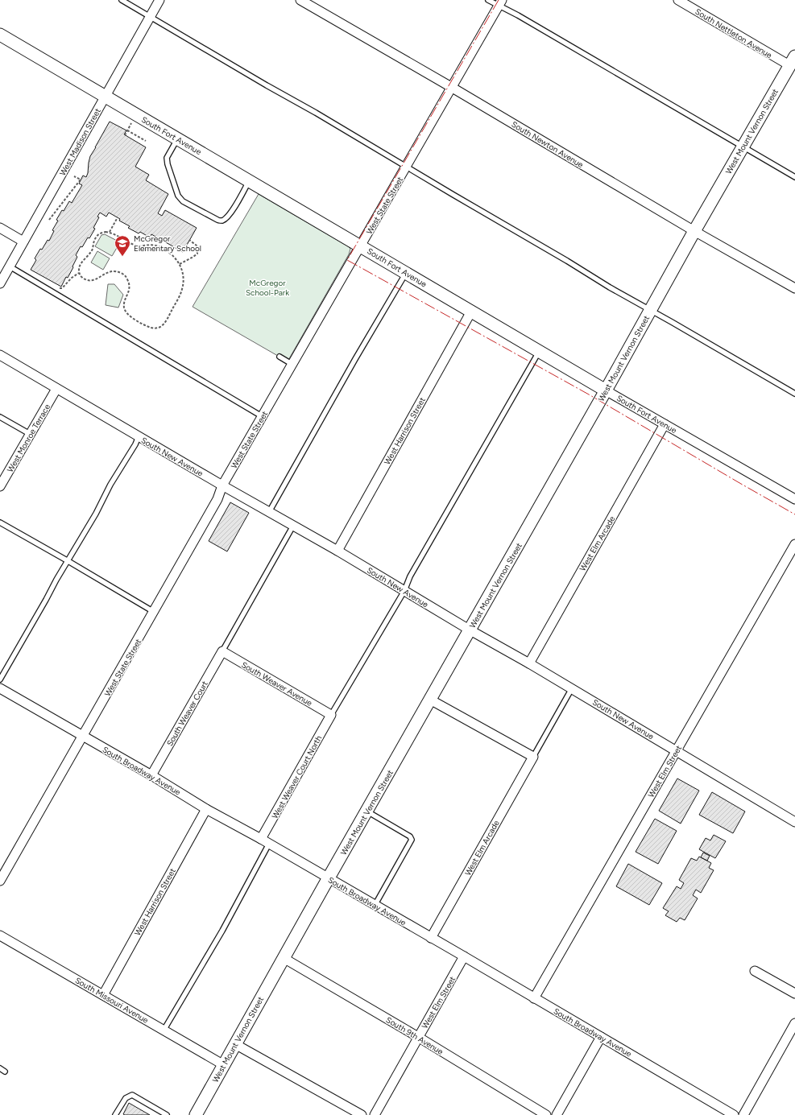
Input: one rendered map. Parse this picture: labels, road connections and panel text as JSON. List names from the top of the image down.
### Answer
{
  "streets": {
    "street": [
      "South Nettleton Avenue",
      "West Mount Vernon Street",
      "South Fort Avenue",
      "West Madison Street",
      "South Newton Avenue",
      "West State Street",
      "West Harrison Street",
      "West Monroe Terrace",
      "South New Avenue",
      "West Elm Arcade",
      "South Weaver Avenue",
      "South Weaver Court",
      "South Broadway Avenue",
      "West Elm Street",
      "West Weaver Court North",
      "South Missouri Avenue",
      "South 9th Avenue"
    ]
  },
  "crossings": [
    ["South Nettleton Avenue", "West Mount Vernon Street"],
    ["West Mount Vernon Street", "South Fort Avenue"],
    ["West Mount Vernon Street", "South Newton Avenue"],
    ["West Mount Vernon Street", "South New Avenue"],
    ["West Mount Vernon Street", "South Broadway Avenue"],
    ["West Mount Vernon Street", "South Missouri Avenue"],
    ["West Mount Vernon Street", "South 9th Avenue"],
    ["South Fort Avenue", "West Madison Street"],
    ["South Fort Avenue", "West State Street"],
    ["South Fort Avenue", "West Harrison Street"],
    ["South Fort Avenue", "West Elm Arcade"],
    ["South Newton Avenue", "West State Street"],
    ["West State Street", "South New Avenue"],
    ["West State Street", "South Broadway Avenue"],
    ["West Harrison Street", "South New Avenue"],
    ["West Harrison Street", "South Broadway Avenue"],
    ["West Harrison Street", "South Missouri Avenue"],
    ["West Monroe Terrace", "South New Avenue"],
    ["South New Avenue", "West Elm Arcade"],
    ["South New Avenue", "West Elm Street"],
    ["West Elm Arcade", "South Broadway Avenue"],
    ["South Weaver Avenue", "South Weaver Court"],
    ["South Weaver Avenue", "West Weaver Court North"],
    ["South Weaver Court", "South Broadway Avenue"],
    ["South Broadway Avenue", "West Elm Street"],
    ["South Broadway Avenue", "West Weaver Court North"],
    ["West Elm Street", "South 9th Avenue"]
  ],
  "parks": ["McGregor School-Park"],
  "places": {
    "school or university": ["McGregor Elementary School"]
  }
}
